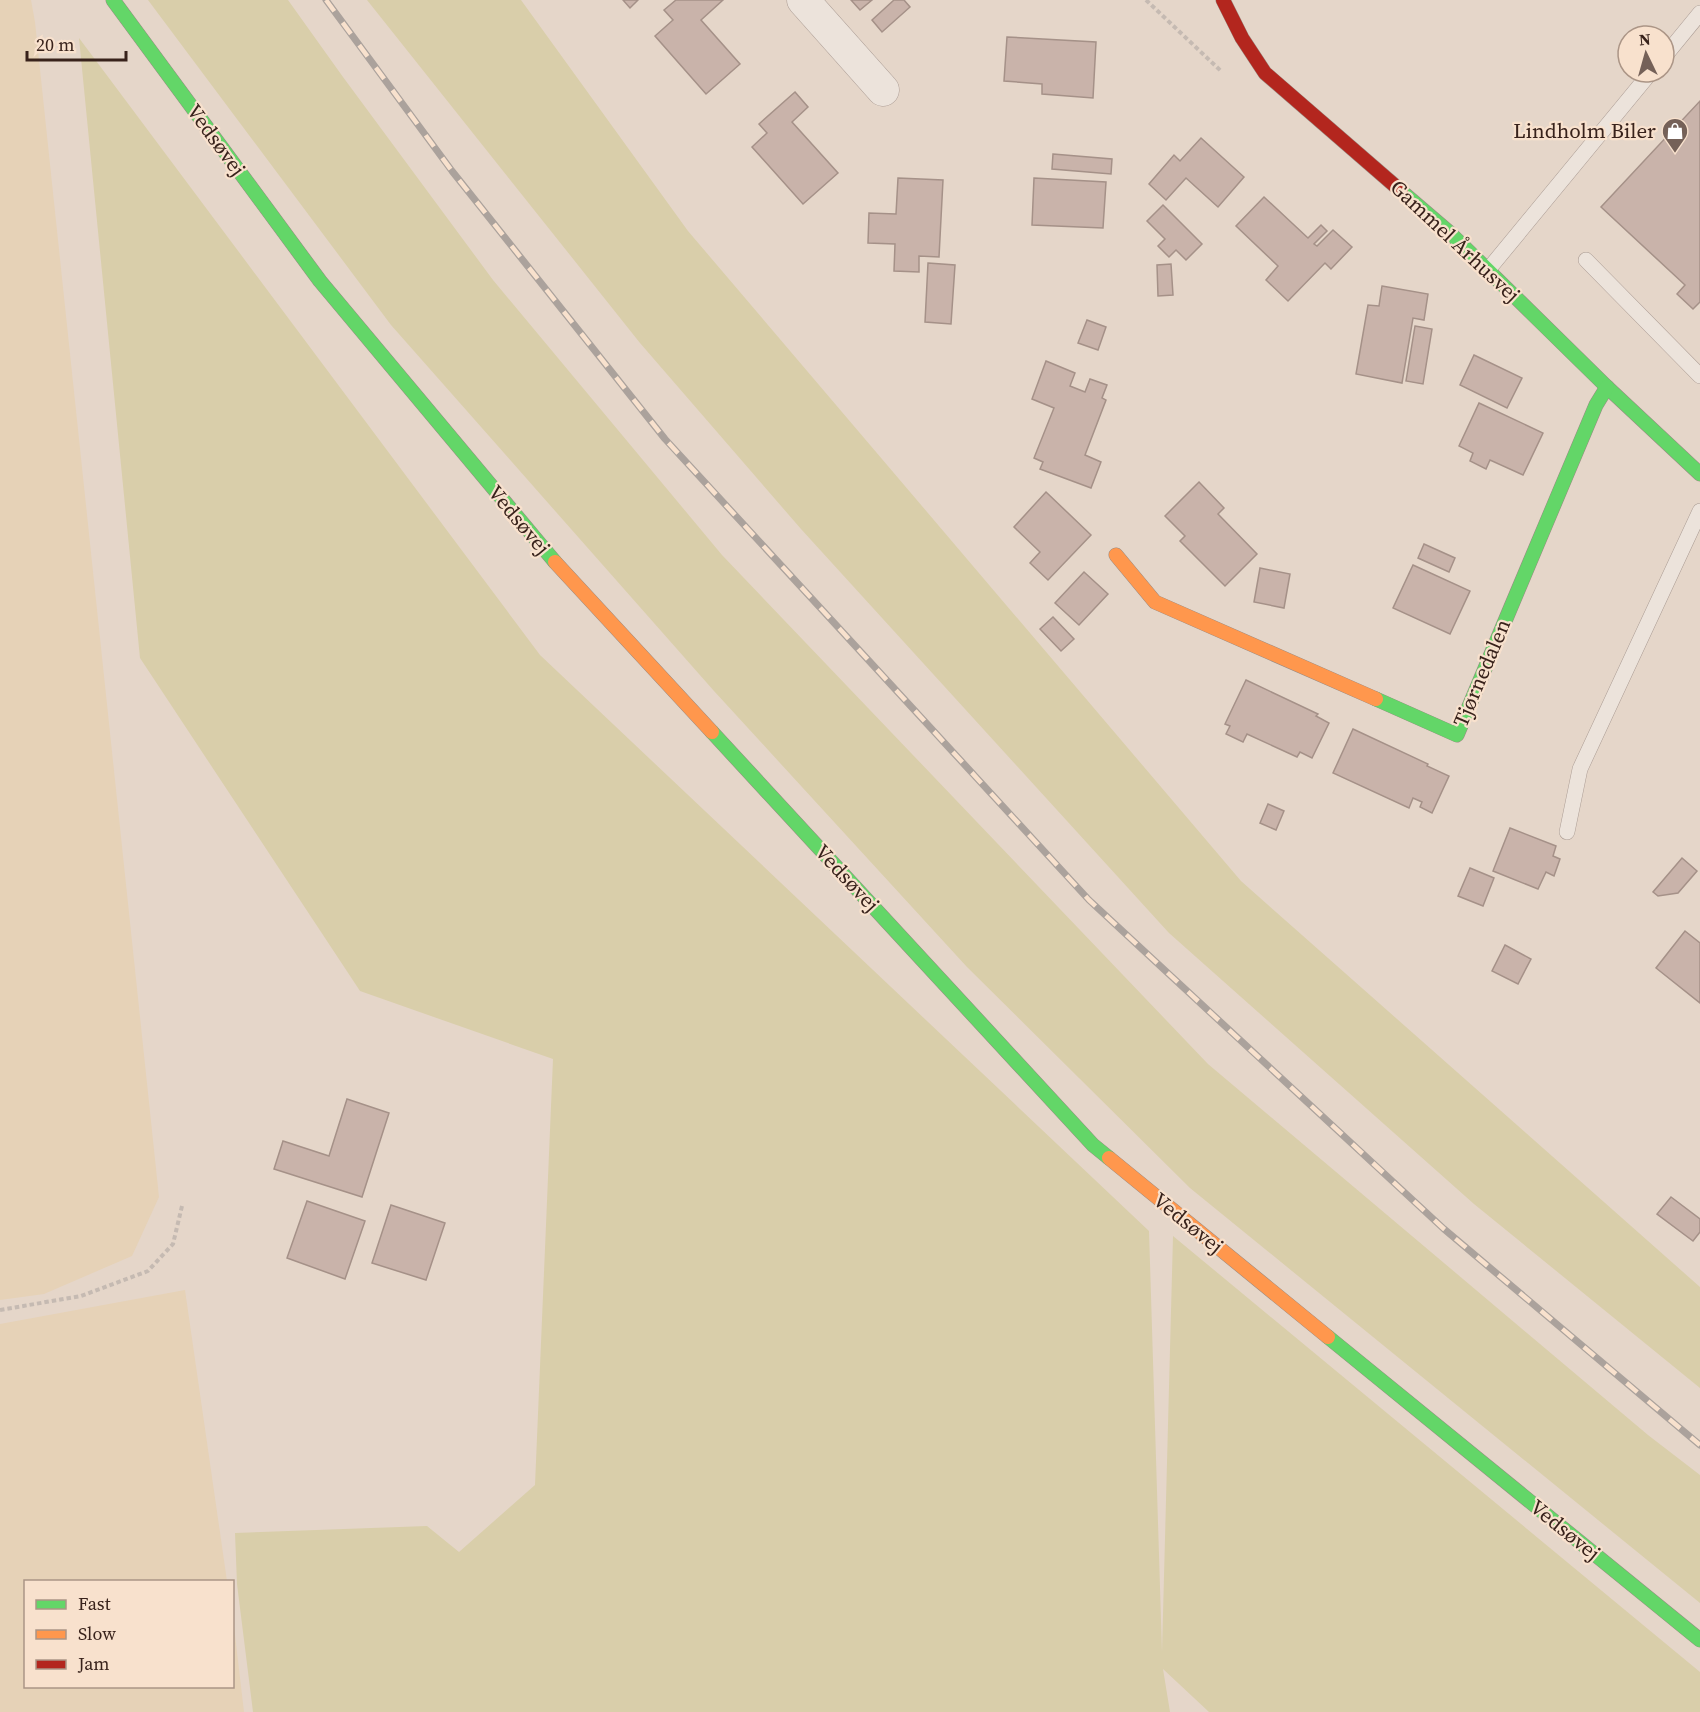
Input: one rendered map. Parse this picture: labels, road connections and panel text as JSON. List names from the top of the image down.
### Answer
{
  "streets": {
    "street": ["Vedsøvej", "Gammel Århusvej", "Tjørnedalen"]
  },
  "crossings": [
    ["Gammel Århusvej", "Tjørnedalen"]
  ],
  "places": {
    "shop": ["Lindholm Biler"]
  },
  "legend": ["Fast", "Slow", "Jam"],
  "scale_bar": "20 m",
  "north": "top"
}
